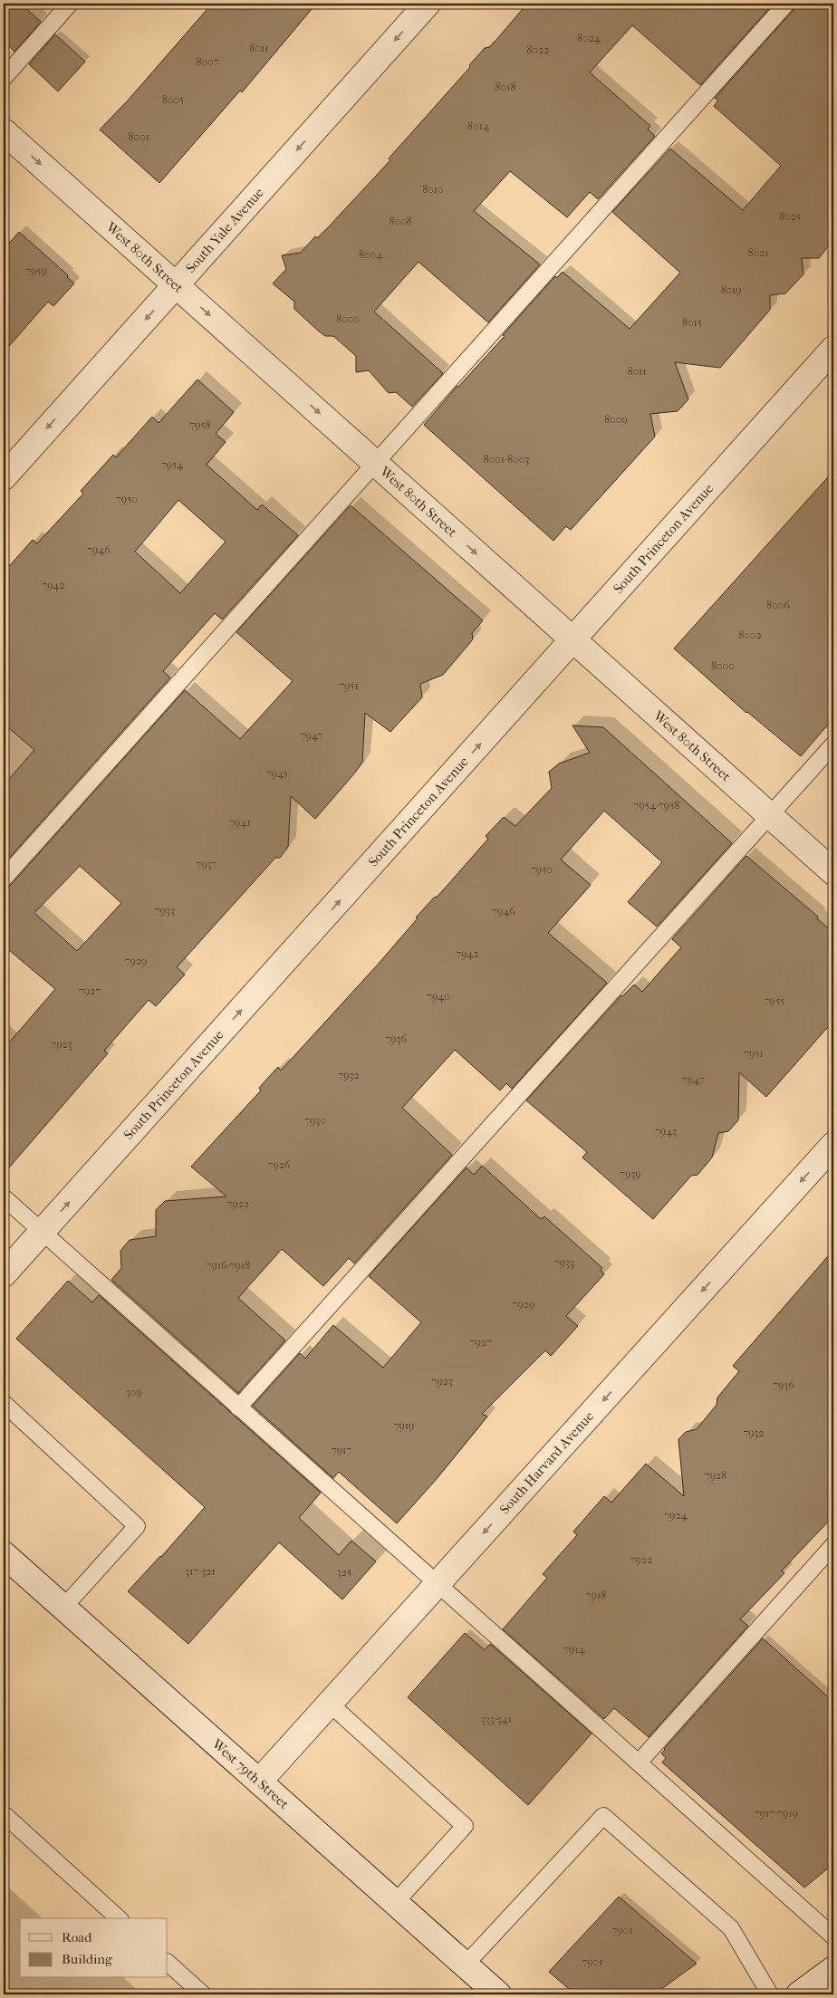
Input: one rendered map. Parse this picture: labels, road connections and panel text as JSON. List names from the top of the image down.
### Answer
{
  "streets": {
    "street": [
      "South Yale Avenue",
      "West 80th Street",
      "South Princeton Avenue",
      "South Harvard Avenue",
      "West 79th Street"
    ]
  },
  "crossings": [
    ["South Yale Avenue", "West 80th Street"],
    ["West 80th Street", "South Princeton Avenue"],
    ["South Harvard Avenue", "West 79th Street"]
  ],
  "one_way": [
    "South Yale Avenue",
    "West 80th Street",
    "South Princeton Avenue",
    "South Harvard Avenue"
  ],
  "house_numbers": [
    "8024",
    "8011",
    "8022",
    "8007",
    "8018",
    "8005",
    "8014",
    "8001",
    "8010",
    "8025",
    "8008",
    "8021",
    "8004",
    "7959",
    "8019",
    "8000",
    "8015",
    "8011",
    "8009",
    "7958",
    "8001-8003",
    "7954",
    "7950",
    "7946",
    "7942",
    "8006",
    "8002",
    "8000",
    "7951",
    "7947",
    "7945",
    "7954-7958",
    "7941",
    "7937",
    "7950",
    "7933",
    "7946",
    "7942",
    "7929",
    "7927",
    "7940",
    "7955",
    "7936",
    "7923",
    "7951",
    "7932",
    "7947",
    "7930",
    "7943",
    "7926",
    "7939",
    "7922",
    "7933",
    "7916-7918",
    "7929",
    "7927",
    "7923",
    "7936",
    "309",
    "7919",
    "7932",
    "7917",
    "7928",
    "7924",
    "7922",
    "317-321",
    "325",
    "7918",
    "7914",
    "333-341",
    "7917-7919",
    "7901",
    "7901"
  ],
  "legend": ["Road", "Building"]
}
